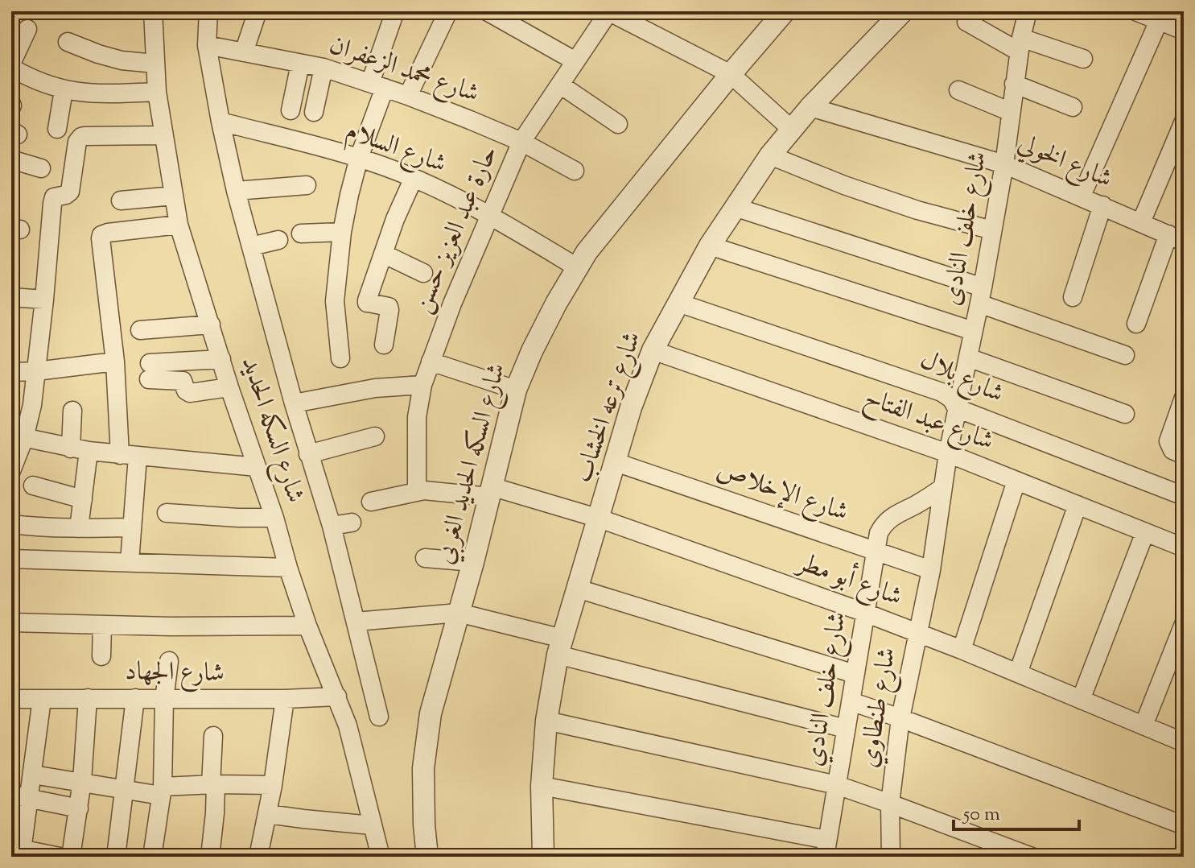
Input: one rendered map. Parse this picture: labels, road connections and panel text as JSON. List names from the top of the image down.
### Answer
{
  "streets": {
    "street": [
      "شارع محمد الزعفران",
      "شارع السلام",
      "شارع الخولي",
      "شارع خلف النادى",
      "حارة عبد العزيز حسن",
      "شارع بلال",
      "شارع ترعه الخشاب",
      "شارع عبد الفتاح",
      "شارع السكه الحديد",
      "شارع السكه الحديد الغربي",
      "شارع الإخلاص",
      "شارع أبو مطر",
      "شارع الجهاد",
      "شارع خلف النادي",
      "شارع طنطاوي"
    ]
  },
  "crossings": [
    ["شارع محمد الزعفران", "حارة عبد العزيز حسن"],
    ["شارع محمد الزعفران", "شارع السكه الحديد"],
    ["شارع السلام", "حارة عبد العزيز حسن"],
    ["شارع السلام", "شارع السكه الحديد"],
    ["شارع السلام", "شارع السكه الحديد الغربي"],
    ["شارع الخولي", "شارع خلف النادى"],
    ["شارع الخولي", "شارع ترعه الخشاب"],
    ["شارع خلف النادى", "شارع بلال"],
    ["شارع خلف النادى", "شارع عبد الفتاح"],
    ["شارع خلف النادى", "شارع طنطاوي"],
    ["حارة عبد العزيز حسن", "شارع أبو مطر"],
    ["شارع بلال", "شارع ترعه الخشاب"],
    ["شارع ترعه الخشاب", "شارع عبد الفتاح"],
    ["شارع ترعه الخشاب", "شارع الإخلاص"],
    ["شارع ترعه الخشاب", "شارع أبو مطر"],
    ["شارع عبد الفتاح", "شارع طنطاوي"],
    ["شارع السكه الحديد", "شارع الجهاد"],
    ["شارع السكه الحديد الغربي", "شارع أبو مطر"],
    ["شارع الإخلاص", "شارع خلف النادي"],
    ["شارع الإخلاص", "شارع طنطاوي"],
    ["شارع أبو مطر", "شارع خلف النادي"],
    ["شارع أبو مطر", "شارع طنطاوي"],
    ["شارع خلف النادي", "شارع طنطاوي"]
  ],
  "scale_bar": "50 m"
}
